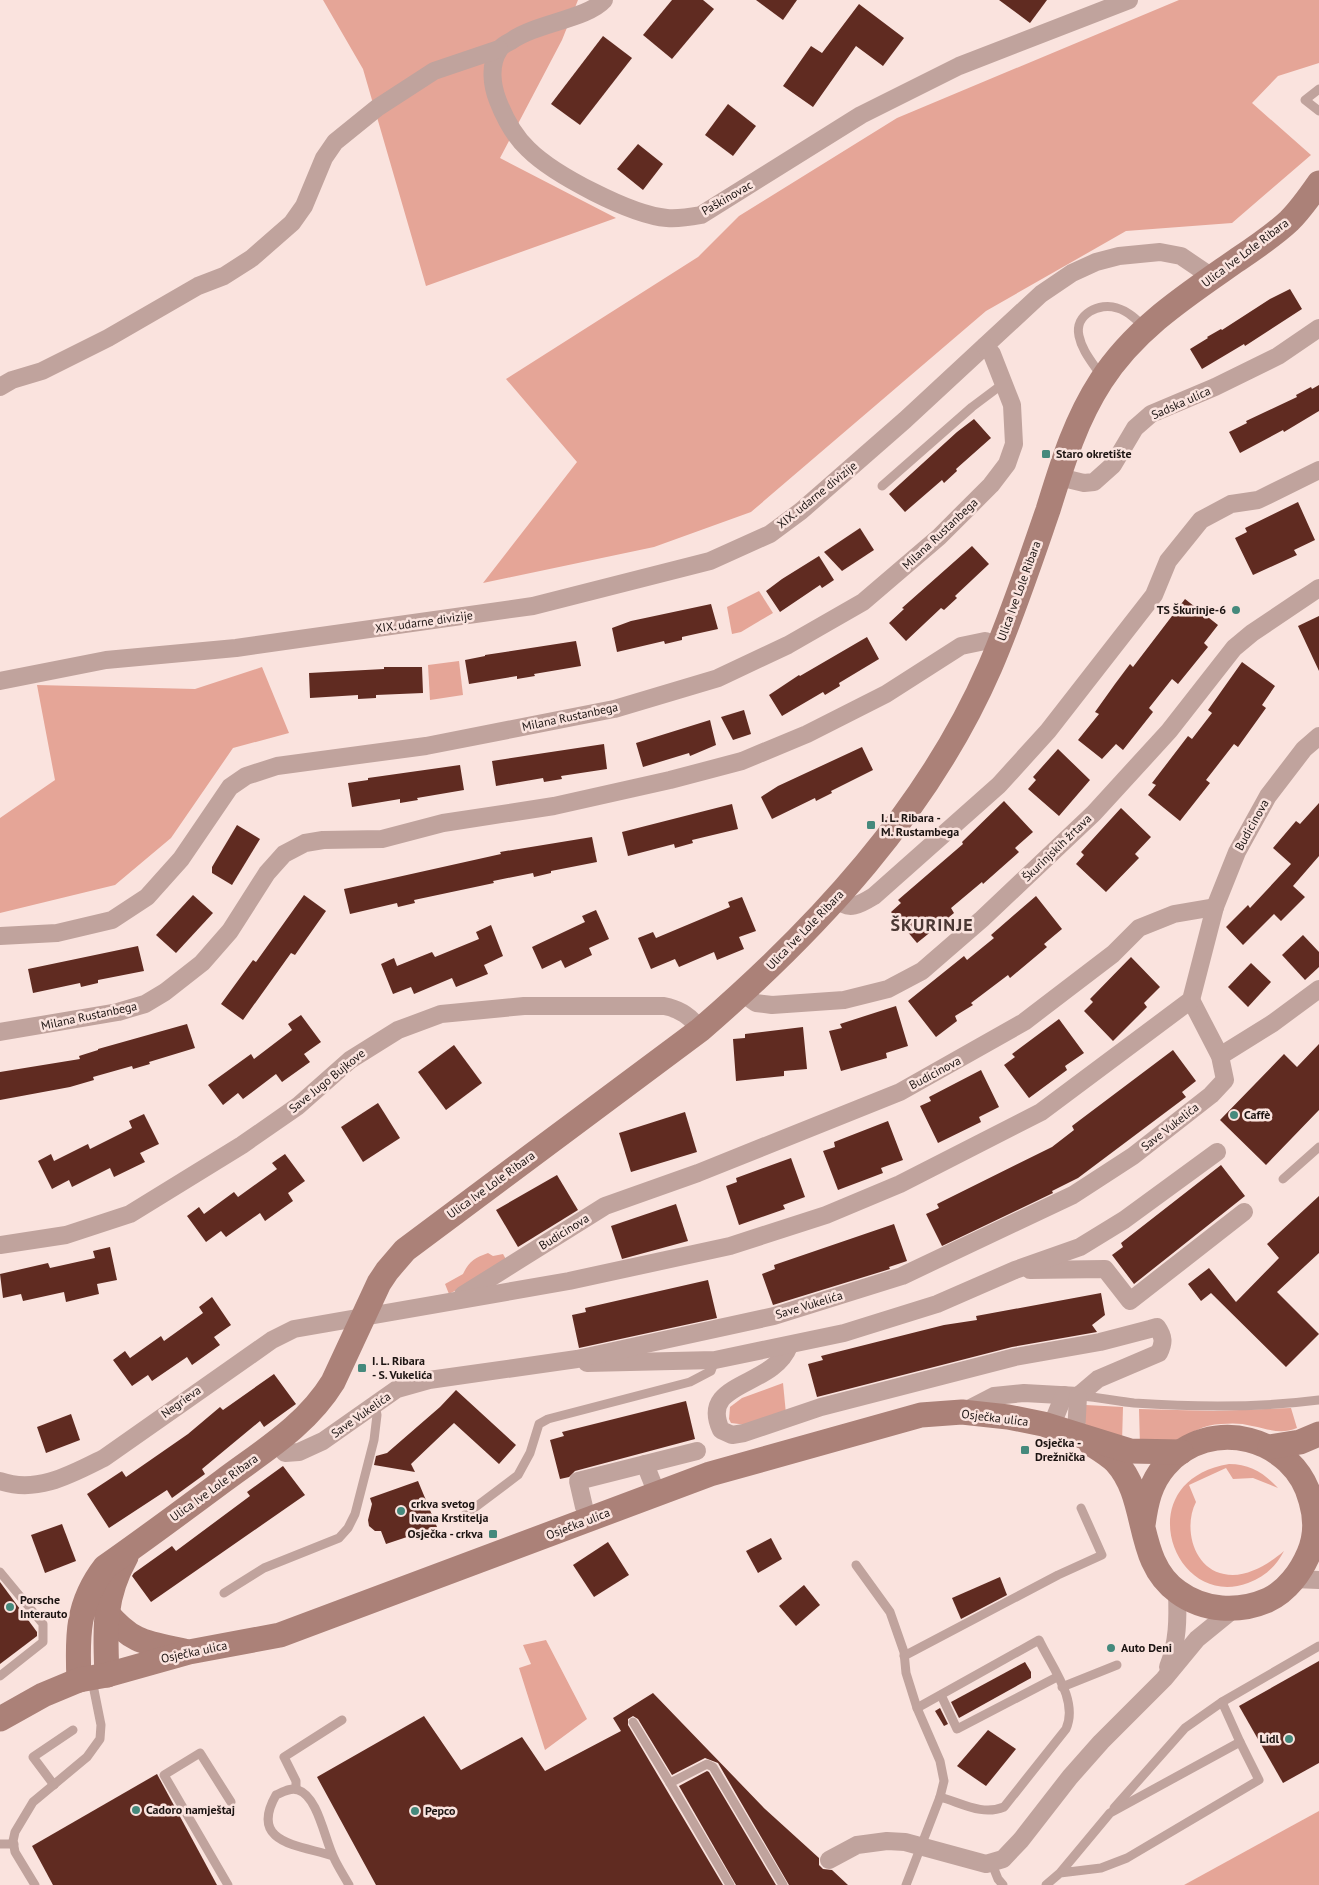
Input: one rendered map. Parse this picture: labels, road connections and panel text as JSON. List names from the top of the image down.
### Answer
{
  "streets": {
    "street": [
      "Paškinovac",
      "Ulica Ive Lole Ribara",
      "Sadska ulica",
      "XIX. udarne divizije",
      "Milana Rustanbega",
      "Budicinova",
      "Škurinjskih žrtava",
      "Save Jugo Bujkove",
      "Save Vukelića",
      "Negrieva",
      "Osječka ulica"
    ]
  },
  "crossings": [
    ["Ulica Ive Lole Ribara", "Sadska ulica"],
    ["Ulica Ive Lole Ribara", "XIX. udarne divizije"],
    ["Ulica Ive Lole Ribara", "Milana Rustanbega"],
    ["Ulica Ive Lole Ribara", "Škurinjskih žrtava"],
    ["Ulica Ive Lole Ribara", "Save Jugo Bujkove"],
    ["Ulica Ive Lole Ribara", "Save Vukelića"],
    ["Ulica Ive Lole Ribara", "Negrieva"],
    ["Ulica Ive Lole Ribara", "Osječka ulica"],
    ["XIX. udarne divizije", "Milana Rustanbega"],
    ["Budicinova", "Negrieva"],
    ["Save Vukelića", "Negrieva"]
  ],
  "districts": ["ŠKURINJE"],
  "places": {
    "transit": [
      "Staro okretište",
      "I. L. Ribara - M. Rustambega",
      "I. L. Ribara - S. Vukelića",
      "Osječka - Drežnička",
      "Osječka - crkva"
    ],
    "other": [
      "TS Škurinje-6",
      "Caffè",
      "crkva svetog Ivana Krstitelja",
      "Porsche Interauto",
      "Auto Deni",
      "Lidl",
      "Cadoro namještaj",
      "Pepco"
    ]
  }
}
